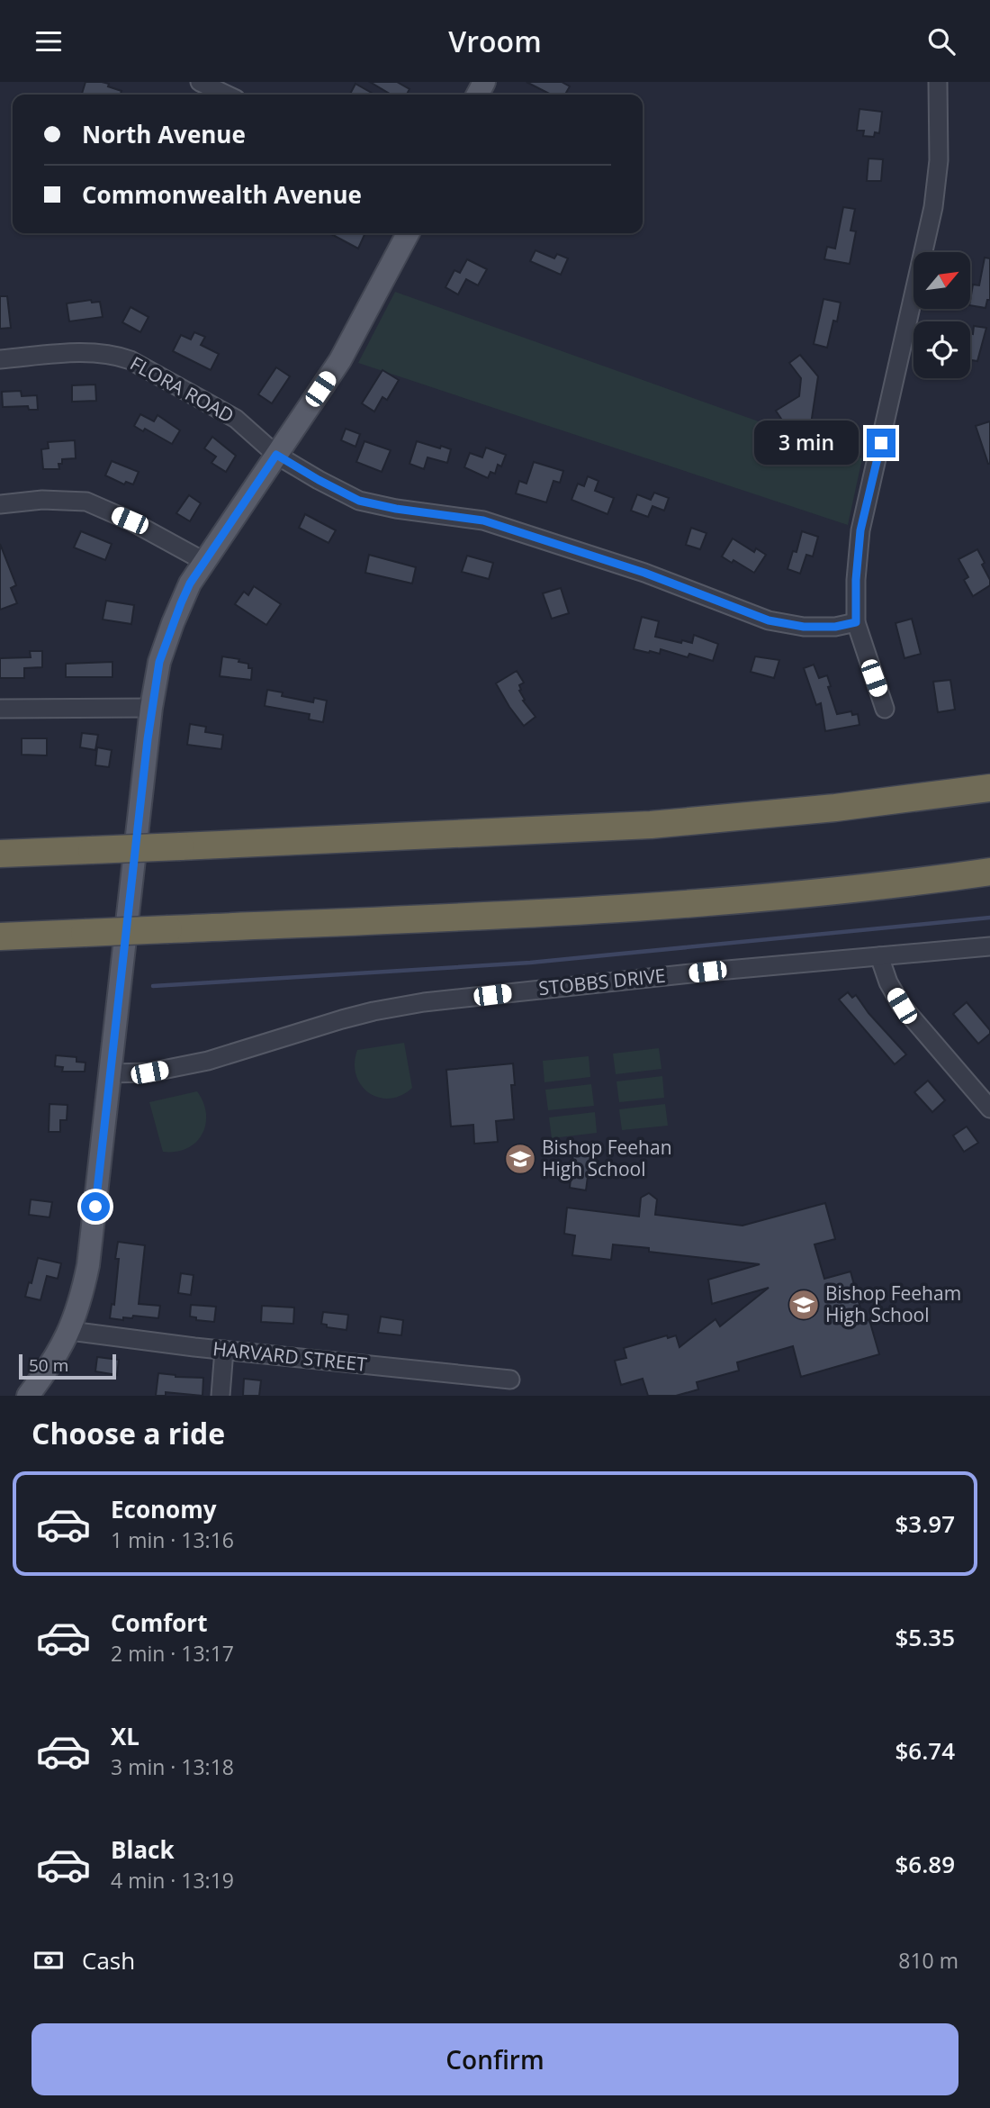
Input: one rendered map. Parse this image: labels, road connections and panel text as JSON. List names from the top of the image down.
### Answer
{
  "streets": {
    "street": ["FLORA ROAD", "STOBBS DRIVE", "HARVARD STREET"]
  },
  "places": {
    "school or university": ["Bishop Feehan High School", "Bishop Feeham High School"]
  },
  "scale_bar": "50 m",
  "north": "top right",
  "page": {
    "header": "Vroom",
    "banner": ["North Avenue", "Commonwealth Avenue"],
    "bubble": "3 min",
    "scale": "50 m",
    "heading": "Choose a ride",
    "list": [
      {
        "name": "Economy",
        "note": "1 min · 13:16",
        "value": "$3.97"
      },
      {
        "name": "Comfort",
        "note": "2 min · 13:17",
        "value": "$5.35"
      },
      {
        "name": "XL",
        "note": "3 min · 13:18",
        "value": "$6.74"
      },
      {
        "name": "Black",
        "note": "4 min · 13:19",
        "value": "$6.89"
      }
    ],
    "pay": ["Cash", "810 m"],
    "buttons": "Confirm"
  }
}
